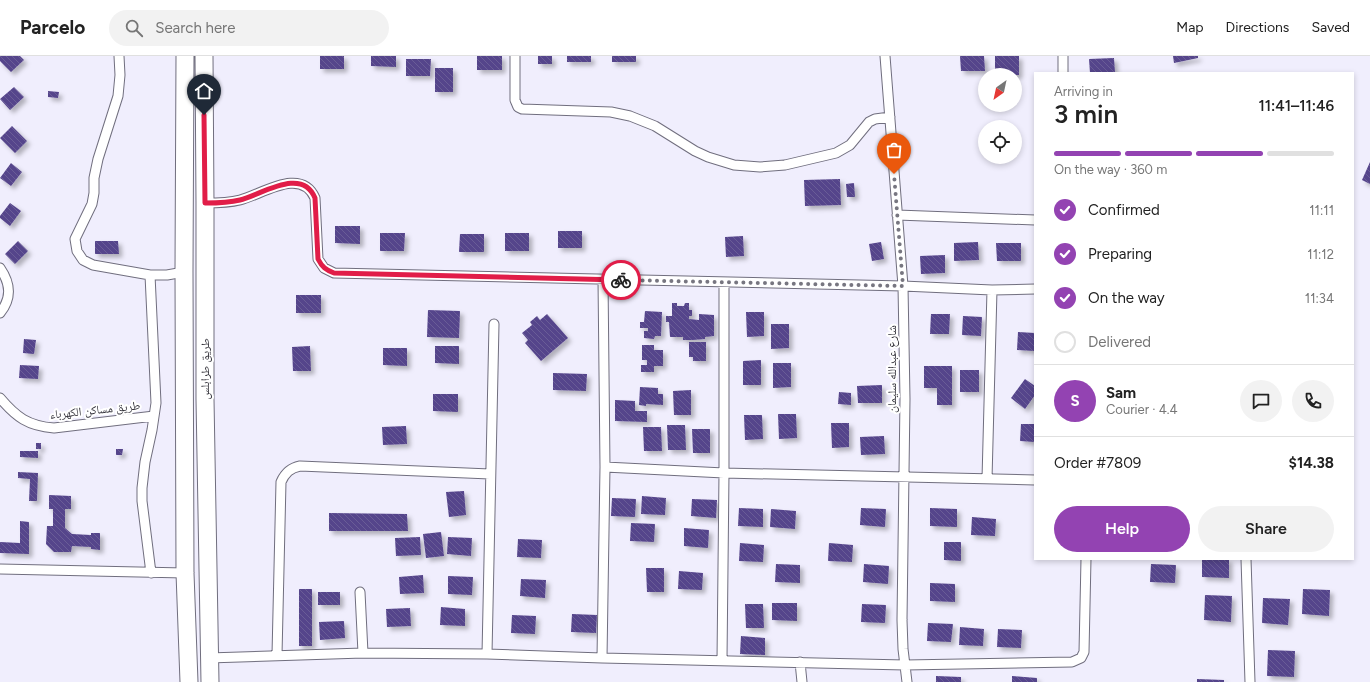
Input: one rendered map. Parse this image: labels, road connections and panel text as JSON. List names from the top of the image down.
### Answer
{
  "streets": {
    "highway": ["طريق طرابلس"],
    "street": ["شارع عبدالله سليمان", "طريق مساكن الكهرباء"]
  },
  "north": "bottom left",
  "page": {
    "header": "Parcelo",
    "search": "Search here",
    "nav": ["Map", "Directions", "Saved"],
    "heading": ["3 min", "Arriving in", "11:41–11:46"],
    "panel": [
      "Sam",
      "Courier · 4.4",
      "Order #7809",
      "$14.38"
    ],
    "bar": "On the way · 360 m",
    "list": [
      ["Confirmed", "11:11"],
      ["Preparing", "11:12"],
      ["On the way", "11:34"],
      "Delivered"
    ],
    "round": "S",
    "buttons": ["Help", "Share"]
  }
}
